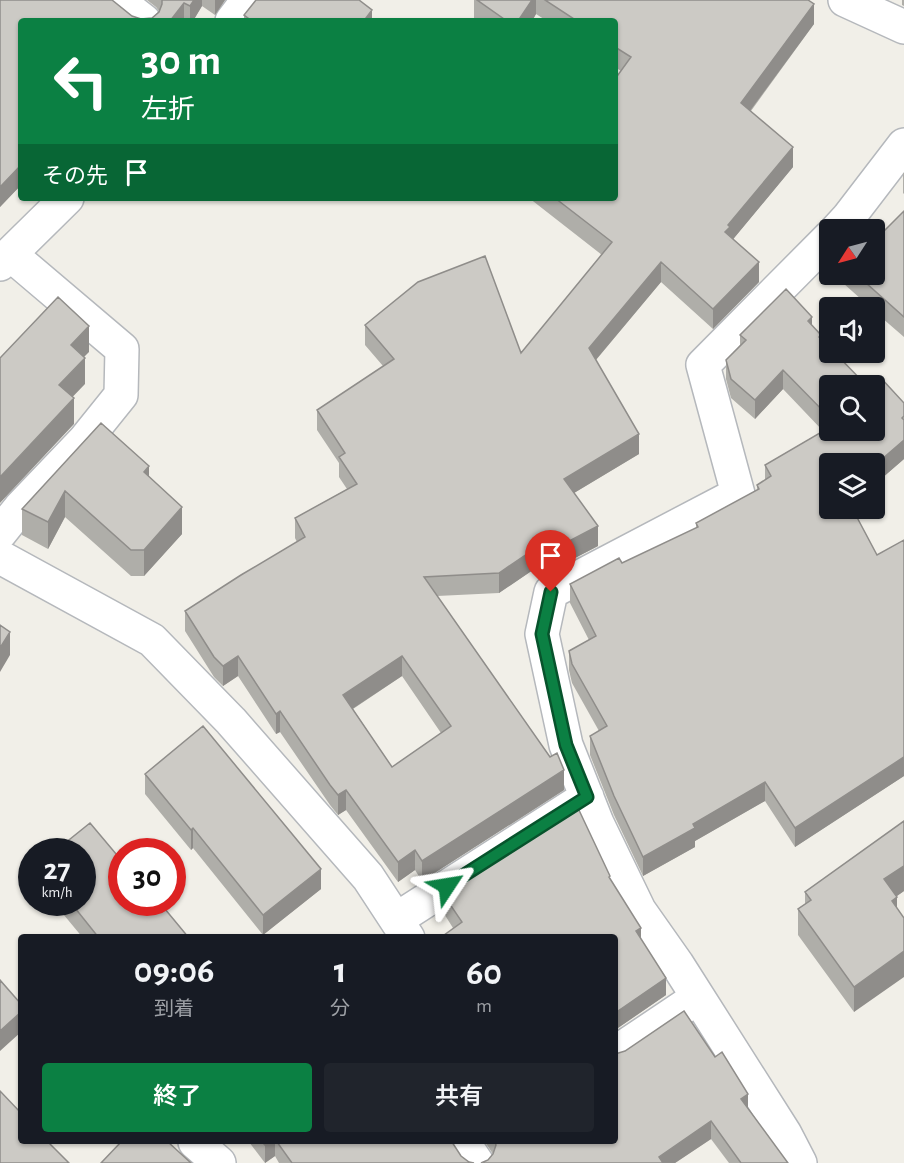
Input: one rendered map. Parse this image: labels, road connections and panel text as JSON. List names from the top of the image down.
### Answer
{
  "north": "bottom left",
  "page": {
    "turn": ["30 m", "左折"],
    "then": "その先",
    "speed": "27 km/h",
    "limit": "30",
    "eta": [
      "09:06",
      "到着",
      "1",
      "分",
      "60",
      "m"
    ],
    "buttons": ["終了", "共有"]
  }
}
